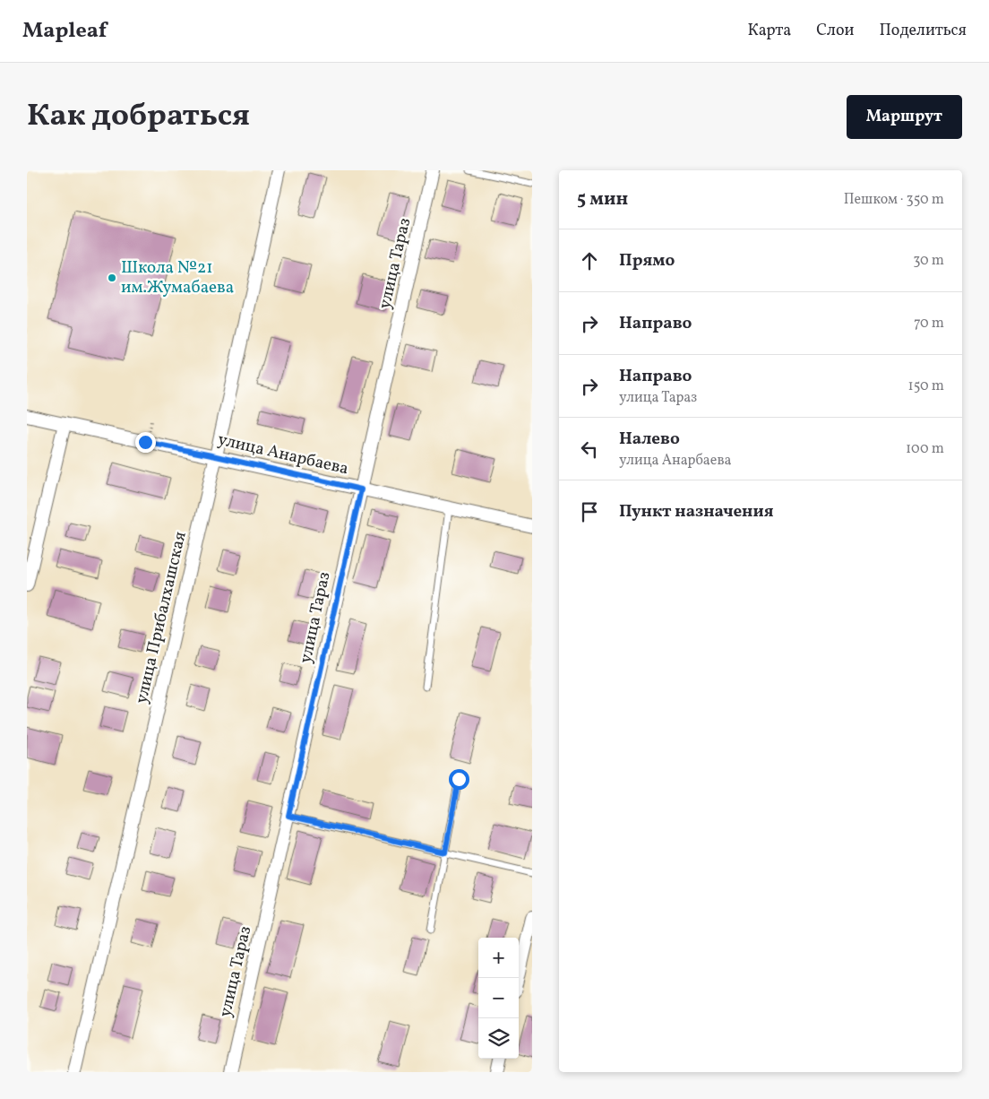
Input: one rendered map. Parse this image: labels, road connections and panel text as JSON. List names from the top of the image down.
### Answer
{
  "streets": {
    "street": ["улица Тараз", "улица Анарбаева", "улица Прибалхашская"]
  },
  "crossings": [
    ["улица Тараз", "улица Анарбаева"],
    ["улица Анарбаева", "улица Прибалхашская"]
  ],
  "places": ["Школа №21 им.Жумабаева"],
  "page": {
    "header": "Mapleaf",
    "nav": ["Карта", "Слои", "Поделиться"],
    "title": "Как добраться",
    "buttons": "Маршрут",
    "heading": ["5 мин", "Пешком · 350 m"],
    "list": [
      ["Прямо", "30 m"],
      ["Направо", "70 m"],
      ["Направо", "улица Тараз", "150 m"],
      ["Налево", "улица Анарбаева", "100 m"],
      "Пункт назначения"
    ],
    "map_buttons": ["+", "−"]
  }
}
